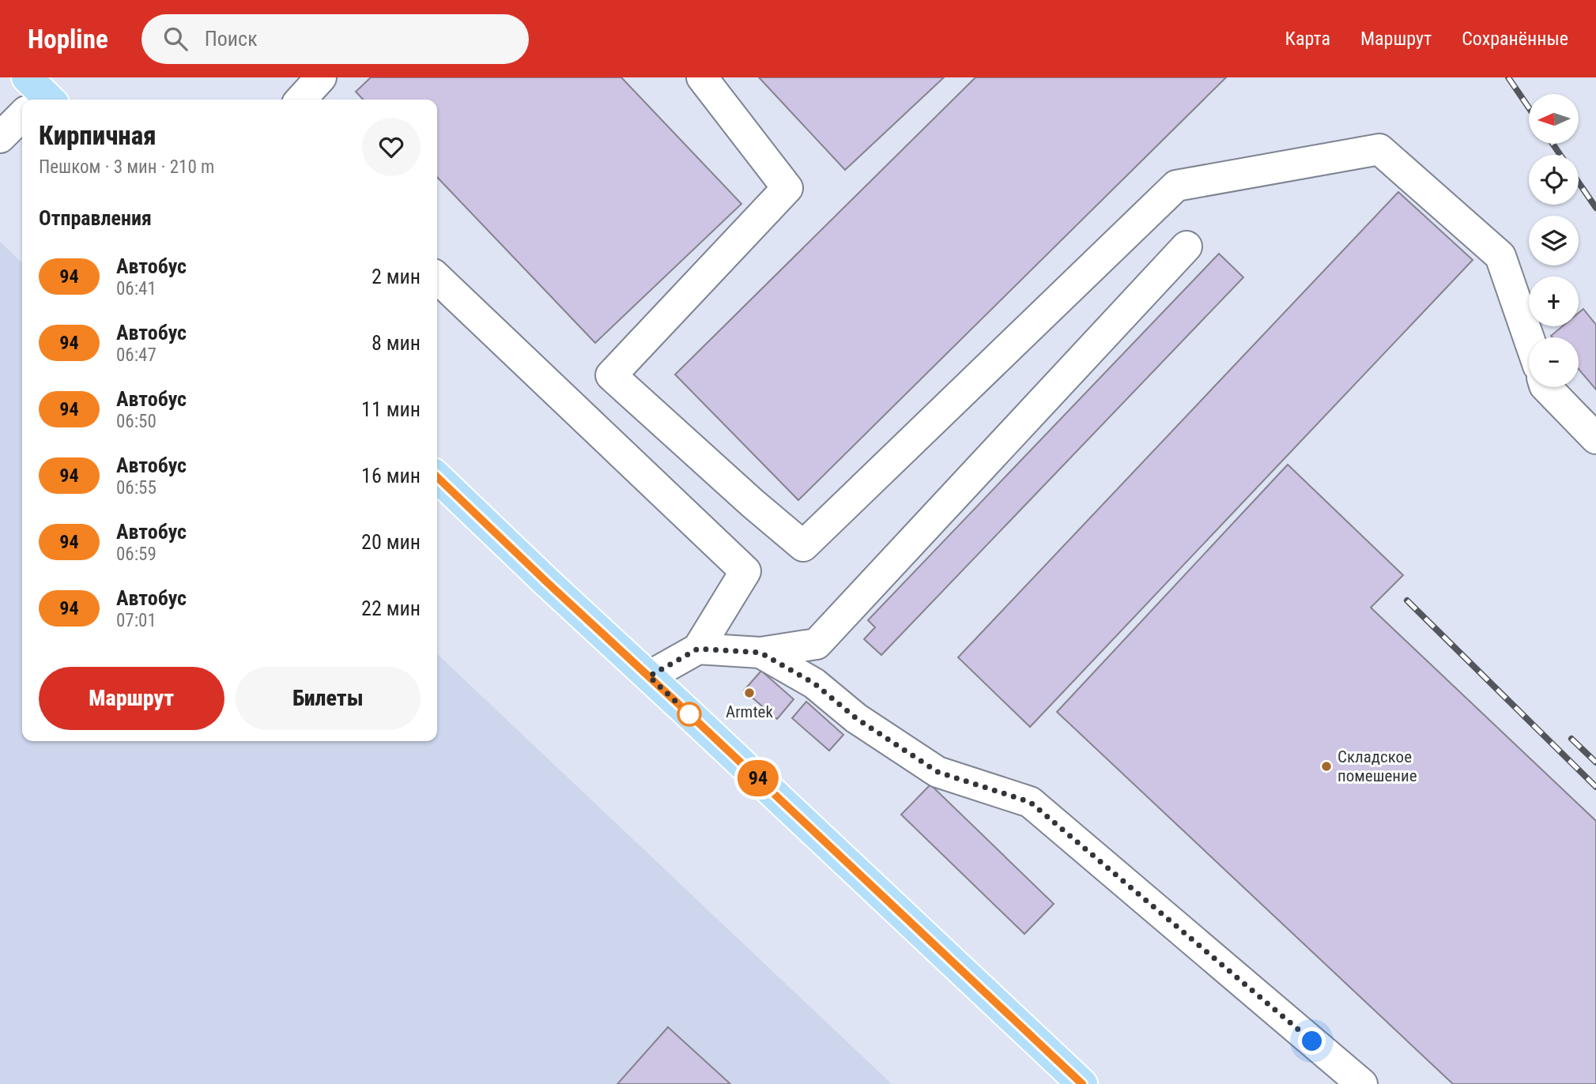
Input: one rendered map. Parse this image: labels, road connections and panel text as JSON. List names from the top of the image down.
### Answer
{
  "places": ["Armtek", "Складское помешение"],
  "lines": ["bus line 94"],
  "north": "left",
  "page": {
    "header": "Hopline",
    "search": "Поиск",
    "nav": ["Карта", "Маршрут", "Сохранённые"],
    "on_map": "94",
    "map_buttons": ["+", "−"],
    "heading": [
      ["Кирпичная", "Пешком · 3 мин · 210 m"],
      "Отправления"
    ],
    "list": [
      {
        "mark": "94",
        "name": "Автобус",
        "note": "06:41",
        "value": "2 мин"
      },
      {
        "mark": "94",
        "name": "Автобус",
        "note": "06:47",
        "value": "8 мин"
      },
      {
        "mark": "94",
        "name": "Автобус",
        "note": "06:50",
        "value": "11 мин"
      },
      {
        "mark": "94",
        "name": "Автобус",
        "note": "06:55",
        "value": "16 мин"
      },
      {
        "mark": "94",
        "name": "Автобус",
        "note": "06:59",
        "value": "20 мин"
      },
      {
        "mark": "94",
        "name": "Автобус",
        "note": "07:01",
        "value": "22 мин"
      }
    ],
    "buttons": ["Маршрут", "Билеты"]
  }
}
